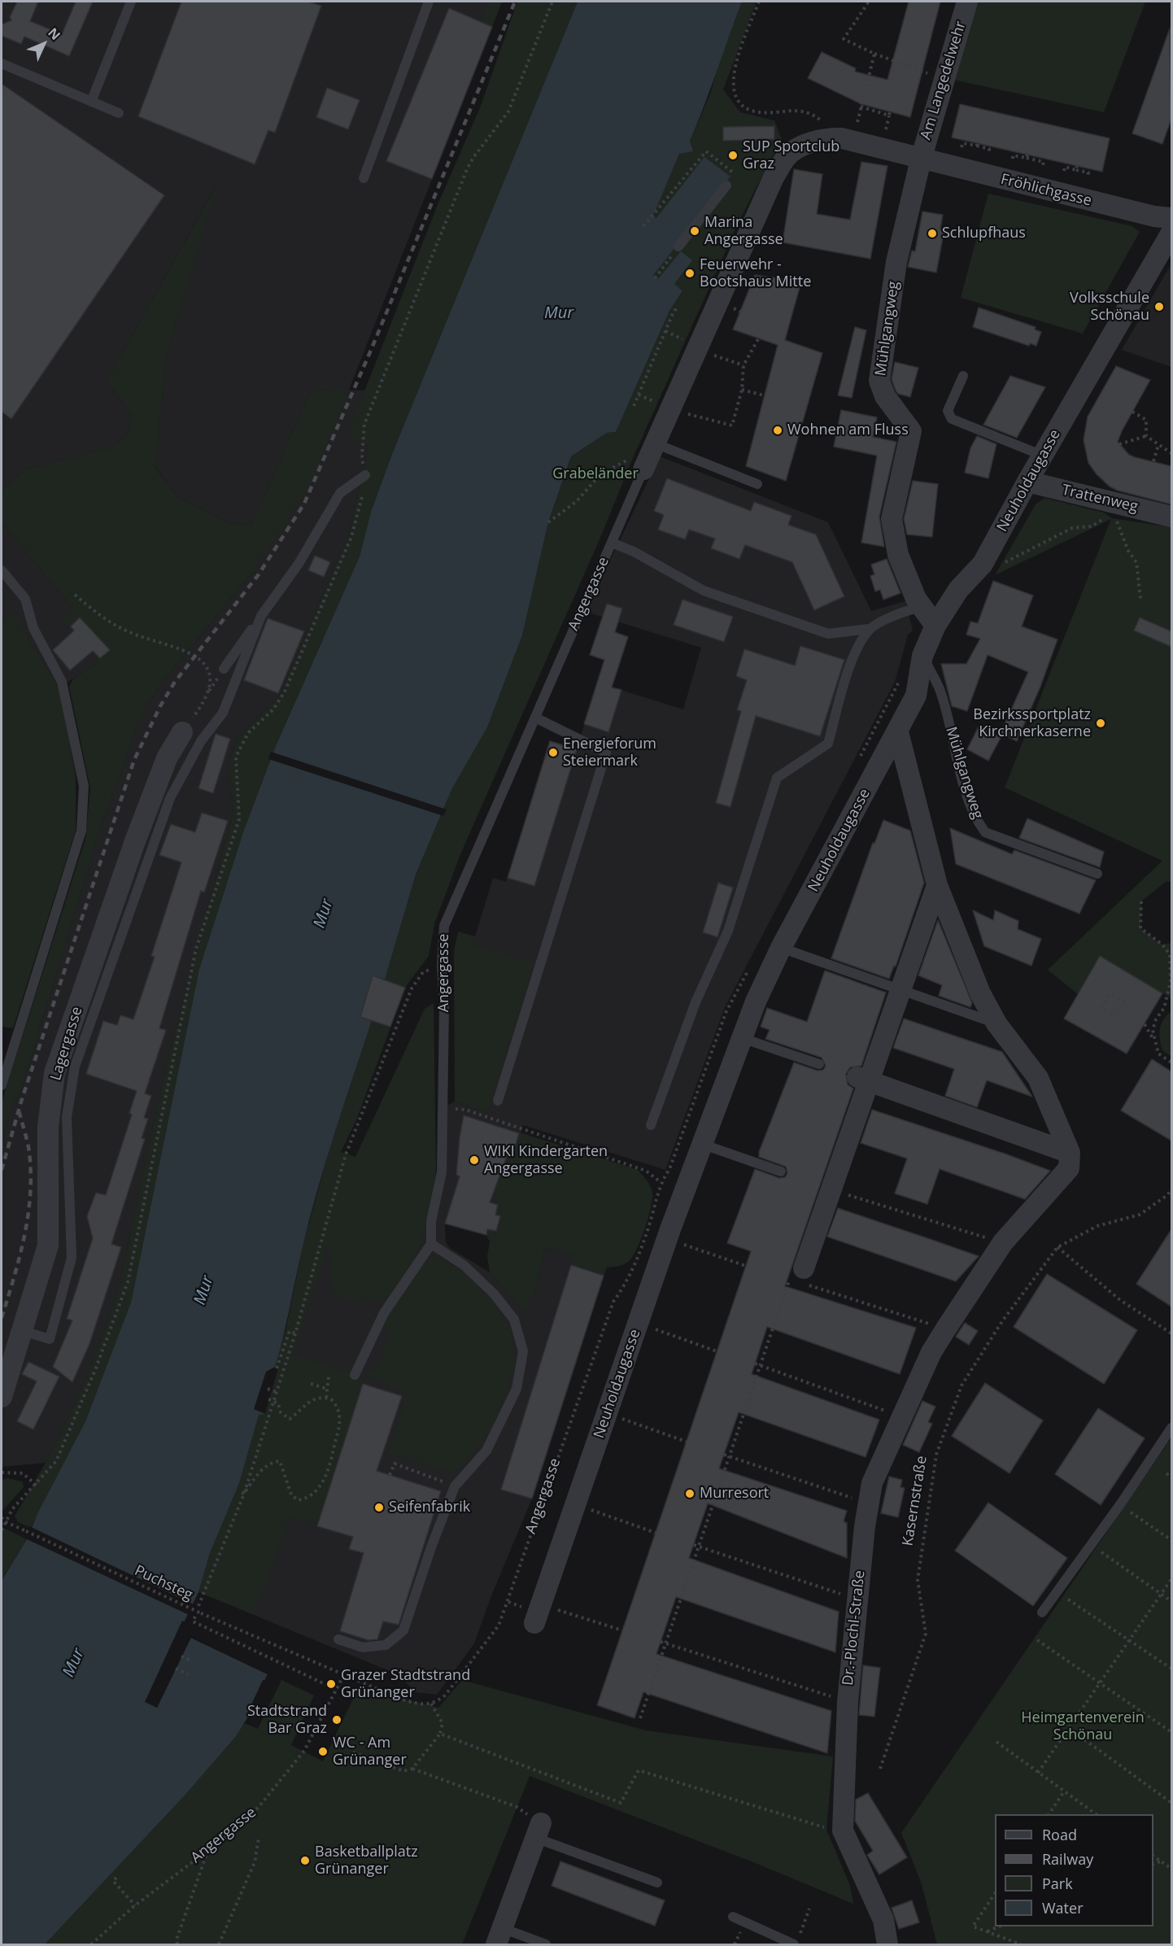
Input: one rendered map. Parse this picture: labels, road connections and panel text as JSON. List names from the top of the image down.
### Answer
{
  "streets": {
    "street": [
      "Am Langedelwehr",
      "Fröhlichgasse",
      "Mühlgangweg",
      "Neuholdaugasse",
      "Trattenweg",
      "Angergasse",
      "Lagergasse",
      "Dr.-Plochl-Straße"
    ],
    "path": ["Kasernstraße", "Puchsteg"]
  },
  "crossings": [
    ["Am Langedelwehr", "Fröhlichgasse"],
    ["Am Langedelwehr", "Mühlgangweg"],
    ["Am Langedelwehr", "Angergasse"],
    ["Fröhlichgasse", "Mühlgangweg"],
    ["Fröhlichgasse", "Angergasse"],
    ["Mühlgangweg", "Neuholdaugasse"],
    ["Mühlgangweg", "Angergasse"],
    ["Neuholdaugasse", "Trattenweg"],
    ["Angergasse", "Puchsteg"]
  ],
  "water": ["Mur"],
  "parks": ["Grabeländer", "Heimgartenverein Schönau"],
  "places": [
    "SUP Sportclub Graz",
    "Marina Angergasse",
    "Schlupfhaus",
    "Feuerwehr - Bootshaus Mitte",
    "Volksschule Schönau",
    "Wohnen am Fluss",
    "Bezirkssportplatz Kirchnerkaserne",
    "Energieforum Steiermark",
    "WIKI Kindergarten Angergasse",
    "Murresort",
    "Seifenfabrik",
    "Grazer Stadtstrand Grünanger",
    "Stadtstrand Bar Graz",
    "WC - Am Grünanger",
    "Basketballplatz Grünanger"
  ],
  "legend": [
    "Road",
    "Railway",
    "Park",
    "Water"
  ],
  "north": "top right"
}
